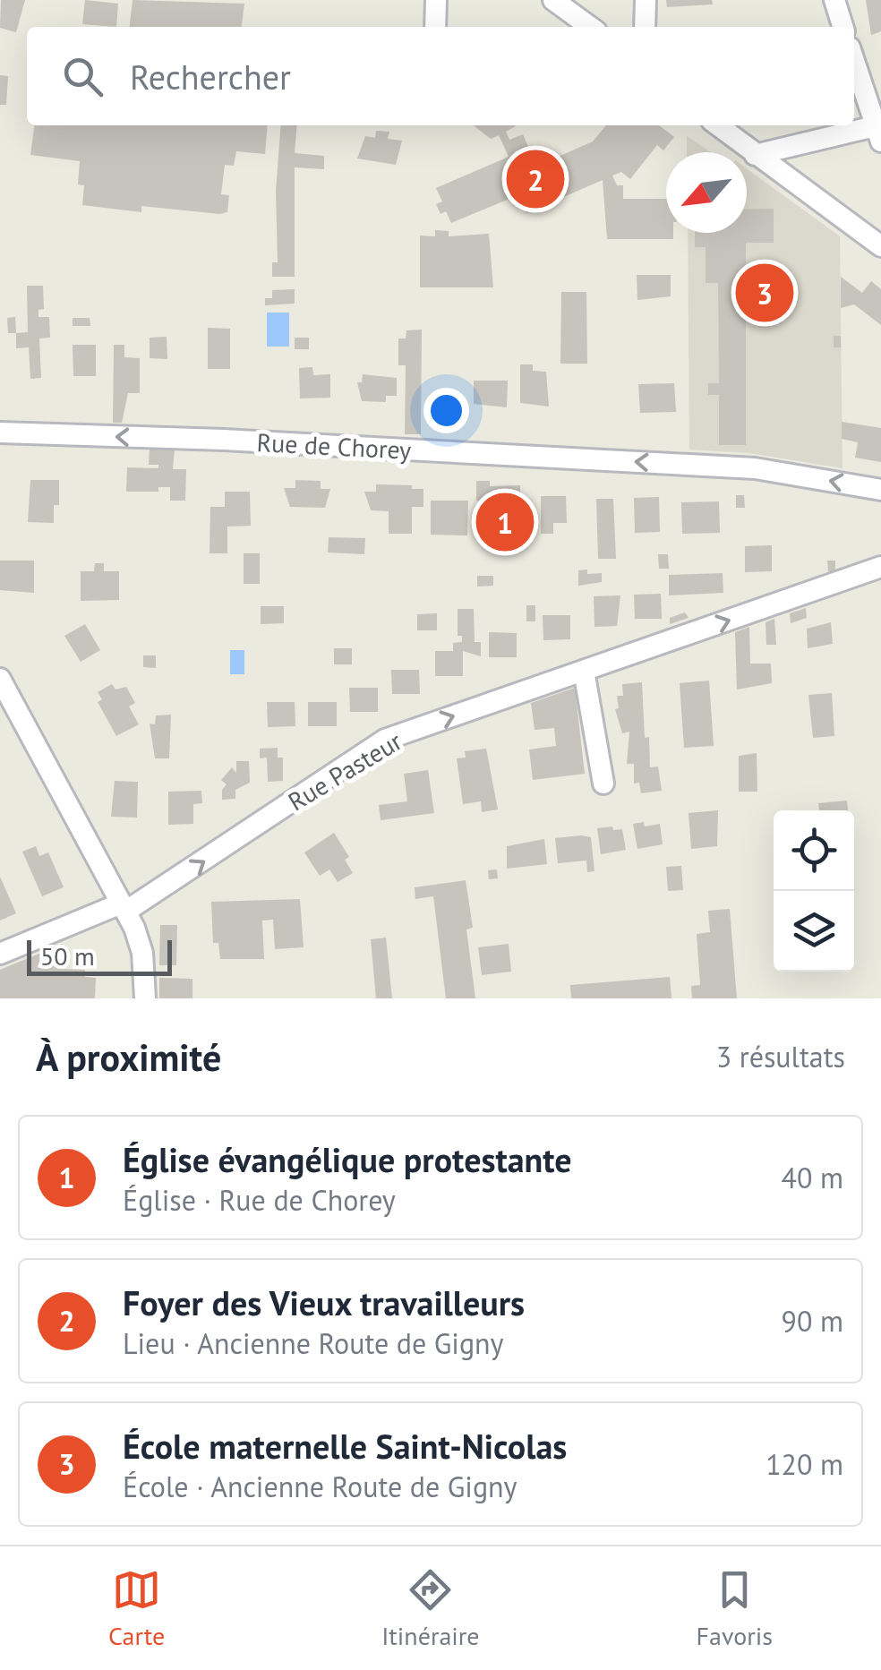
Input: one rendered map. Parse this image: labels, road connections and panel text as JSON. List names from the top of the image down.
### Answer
{
  "streets": {
    "street": ["Rue de Chorey", "Rue Pasteur"]
  },
  "one_way": ["Rue de Chorey", "Rue Pasteur"],
  "scale_bar": "50 m",
  "north": "bottom left",
  "page": {
    "search": "Rechercher",
    "pins": ["2", "3", "1"],
    "scale": "50 m",
    "heading": ["À proximité", "3 résultats"],
    "list": [
      {
        "mark": "1",
        "name": "Église évangélique protestante",
        "note": "Église · Rue de Chorey",
        "value": "40 m"
      },
      {
        "mark": "2",
        "name": "Foyer des Vieux travailleurs",
        "note": "Lieu · Ancienne Route de Gigny",
        "value": "90 m"
      },
      {
        "mark": "3",
        "name": "École maternelle Saint-Nicolas",
        "note": "École · Ancienne Route de Gigny",
        "value": "120 m"
      }
    ],
    "nav": ["Carte", "Itinéraire", "Favoris"]
  }
}
